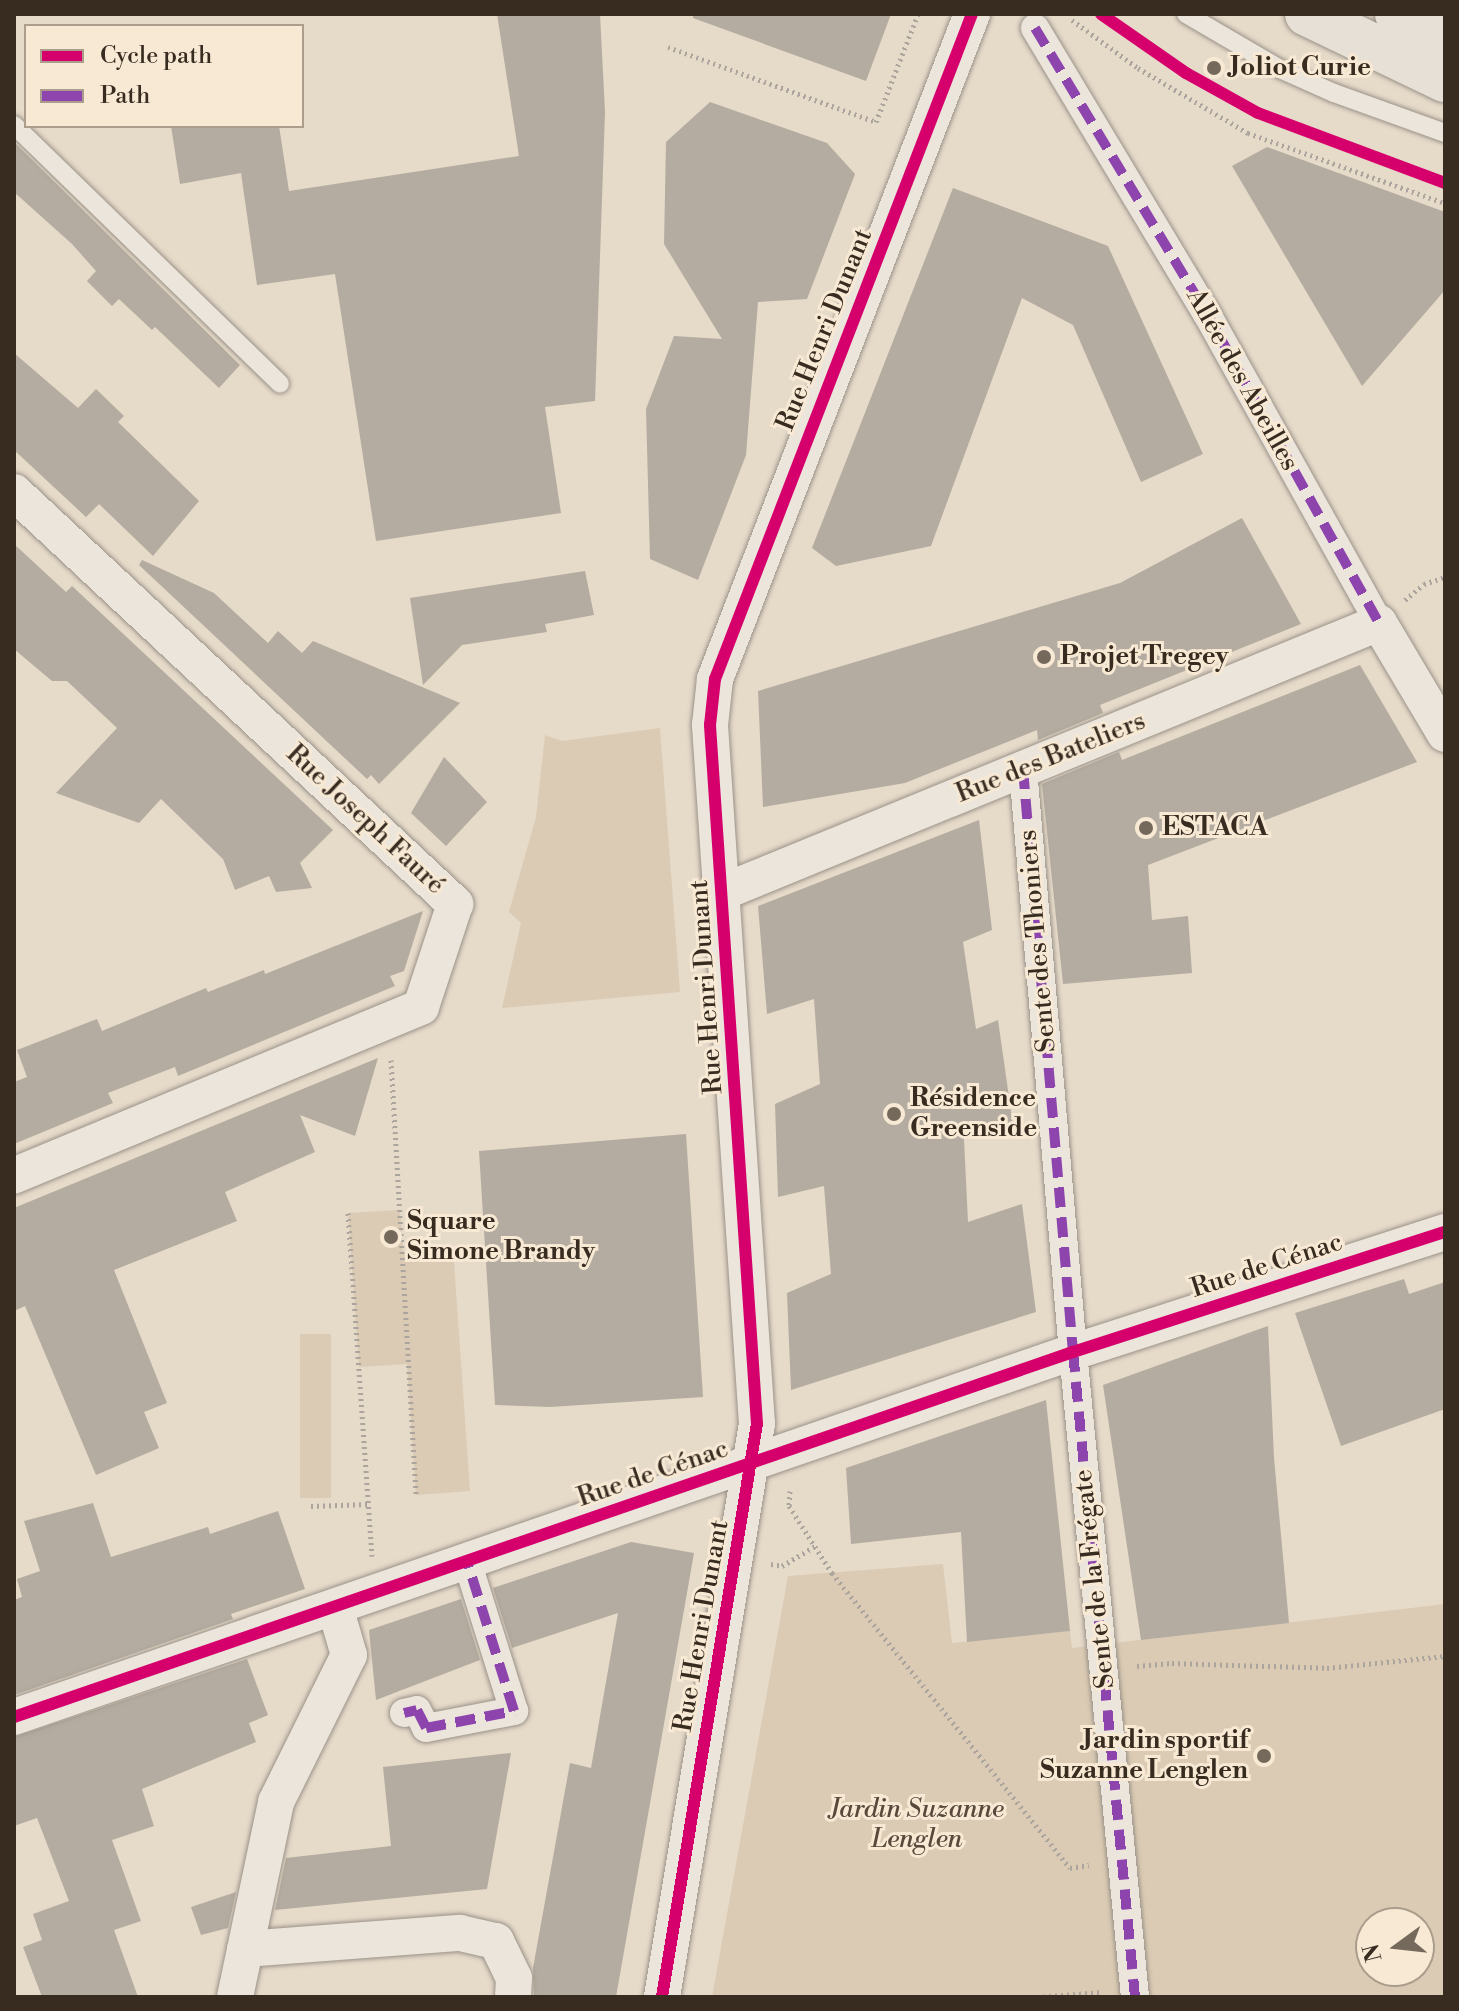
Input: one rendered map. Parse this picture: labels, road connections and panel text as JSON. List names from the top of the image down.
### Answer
{
  "streets": {
    "street": [
      "Rue Henri Dunant",
      "Allée des Abeilles",
      "Rue des Bateliers",
      "Rue Joseph Fauré",
      "Sente des Thoniers",
      "Rue de Cénac",
      "Sente de la Frégate"
    ]
  },
  "crossings": [
    ["Rue Henri Dunant", "Rue des Bateliers"],
    ["Rue Henri Dunant", "Rue de Cénac"],
    ["Allée des Abeilles", "Rue des Bateliers"],
    ["Rue des Bateliers", "Sente des Thoniers"],
    ["Sente des Thoniers", "Rue de Cénac"],
    ["Sente des Thoniers", "Sente de la Frégate"],
    ["Rue de Cénac", "Sente de la Frégate"]
  ],
  "parks": ["Jardin Suzanne Lenglen"],
  "places": [
    "Joliot Curie",
    "Projet Tregey",
    "ESTACA",
    "Résidence Greenside",
    "Square Simone Brandy",
    "Jardin sportif Suzanne Lenglen"
  ],
  "legend": ["Cycle path", "Path"],
  "north": "left"
}
